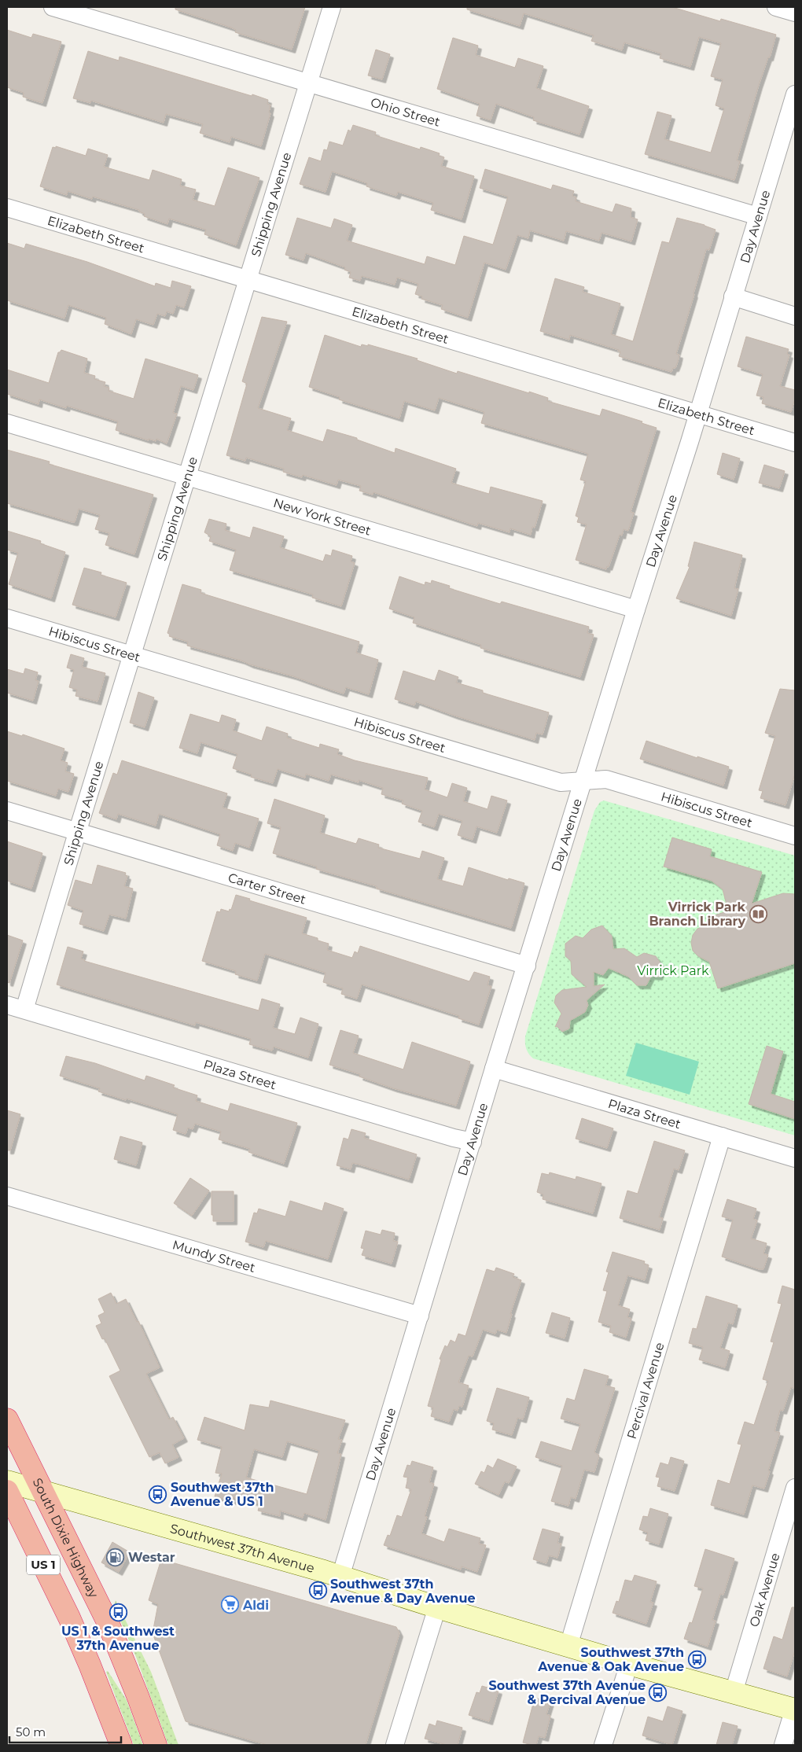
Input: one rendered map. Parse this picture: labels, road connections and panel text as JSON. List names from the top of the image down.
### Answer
{
  "streets": {
    "highway": ["South Dixie Highway", "US 1"],
    "main road": ["Southwest 37th Avenue"],
    "street": [
      "Ohio Street",
      "Shipping Avenue",
      "Day Avenue",
      "Elizabeth Street",
      "New York Street",
      "Hibiscus Street",
      "Carter Street",
      "Plaza Street",
      "Mundy Street",
      "Percival Avenue",
      "Oak Avenue"
    ]
  },
  "crossings": [
    ["Ohio Street", "Shipping Avenue"],
    ["Ohio Street", "Day Avenue"],
    ["Shipping Avenue", "Elizabeth Street"],
    ["Shipping Avenue", "New York Street"],
    ["Shipping Avenue", "Hibiscus Street"],
    ["Shipping Avenue", "Carter Street"],
    ["Shipping Avenue", "Plaza Street"],
    ["Day Avenue", "Elizabeth Street"],
    ["Day Avenue", "New York Street"],
    ["Day Avenue", "Hibiscus Street"],
    ["Day Avenue", "Carter Street"],
    ["Day Avenue", "Plaza Street"],
    ["Day Avenue", "Mundy Street"],
    ["Day Avenue", "Southwest 37th Avenue"],
    ["Plaza Street", "Percival Avenue"],
    ["Percival Avenue", "Southwest 37th Avenue"],
    ["South Dixie Highway", "Southwest 37th Avenue"],
    ["Southwest 37th Avenue", "Oak Avenue"]
  ],
  "parks": ["Virrick Park"],
  "places": {
    "library": ["Virrick Park Branch Library"],
    "bus stop": [
      "Southwest 37th Avenue & US 1",
      "Southwest 37th Avenue & Day Avenue",
      "US 1 & Southwest 37th Avenue",
      "Southwest 37th Avenue & Oak Avenue",
      "Southwest 37th Avenue & Percival Avenue"
    ],
    "fuel station": ["Westar"],
    "supermarket": ["Aldi"]
  },
  "scale_bar": "50 m"
}
